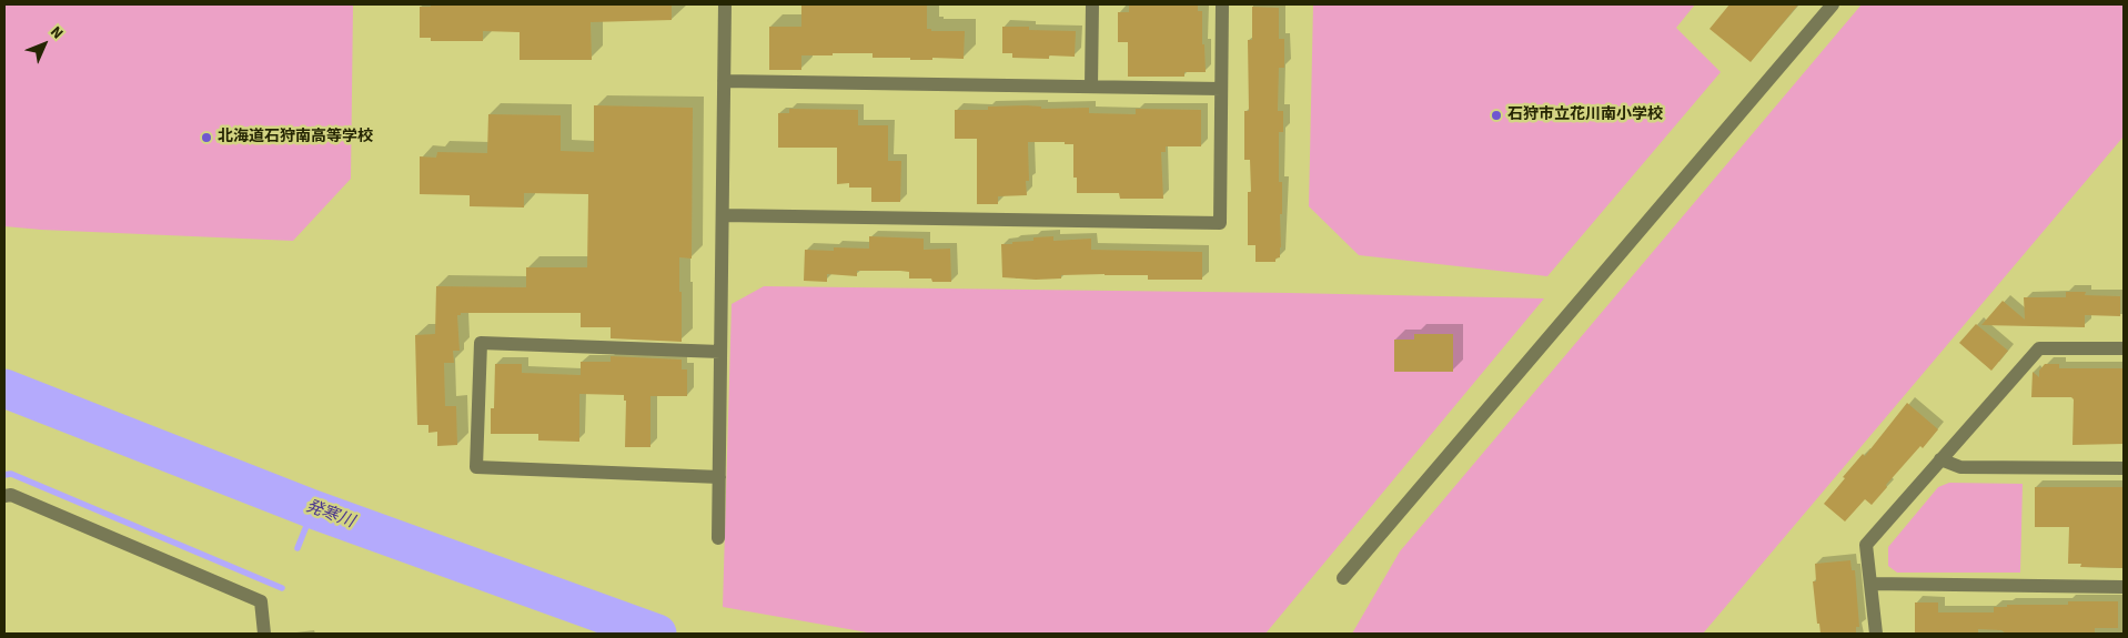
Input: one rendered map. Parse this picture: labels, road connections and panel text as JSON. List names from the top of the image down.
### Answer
{
  "water": ["発寒川"],
  "places": ["石狩市立花川南小学校", "北海道石狩南高等学校"],
  "north": "top right"
}
